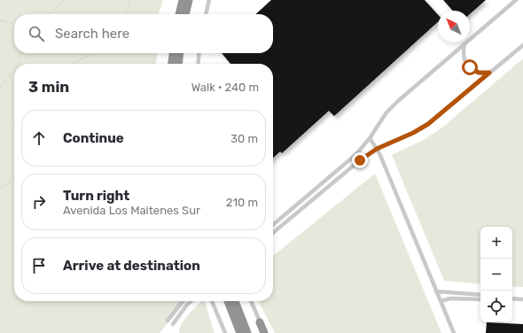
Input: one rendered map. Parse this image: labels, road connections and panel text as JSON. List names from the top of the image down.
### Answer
{
  "north": "top left",
  "page": {
    "search": "Search here",
    "heading": ["3 min", "Walk · 240 m"],
    "list": [
      ["Continue", "30 m"],
      ["Turn right", "Avenida Los Maitenes Sur", "210 m"],
      "Arrive at destination"
    ],
    "map_buttons": ["+", "−"]
  }
}
